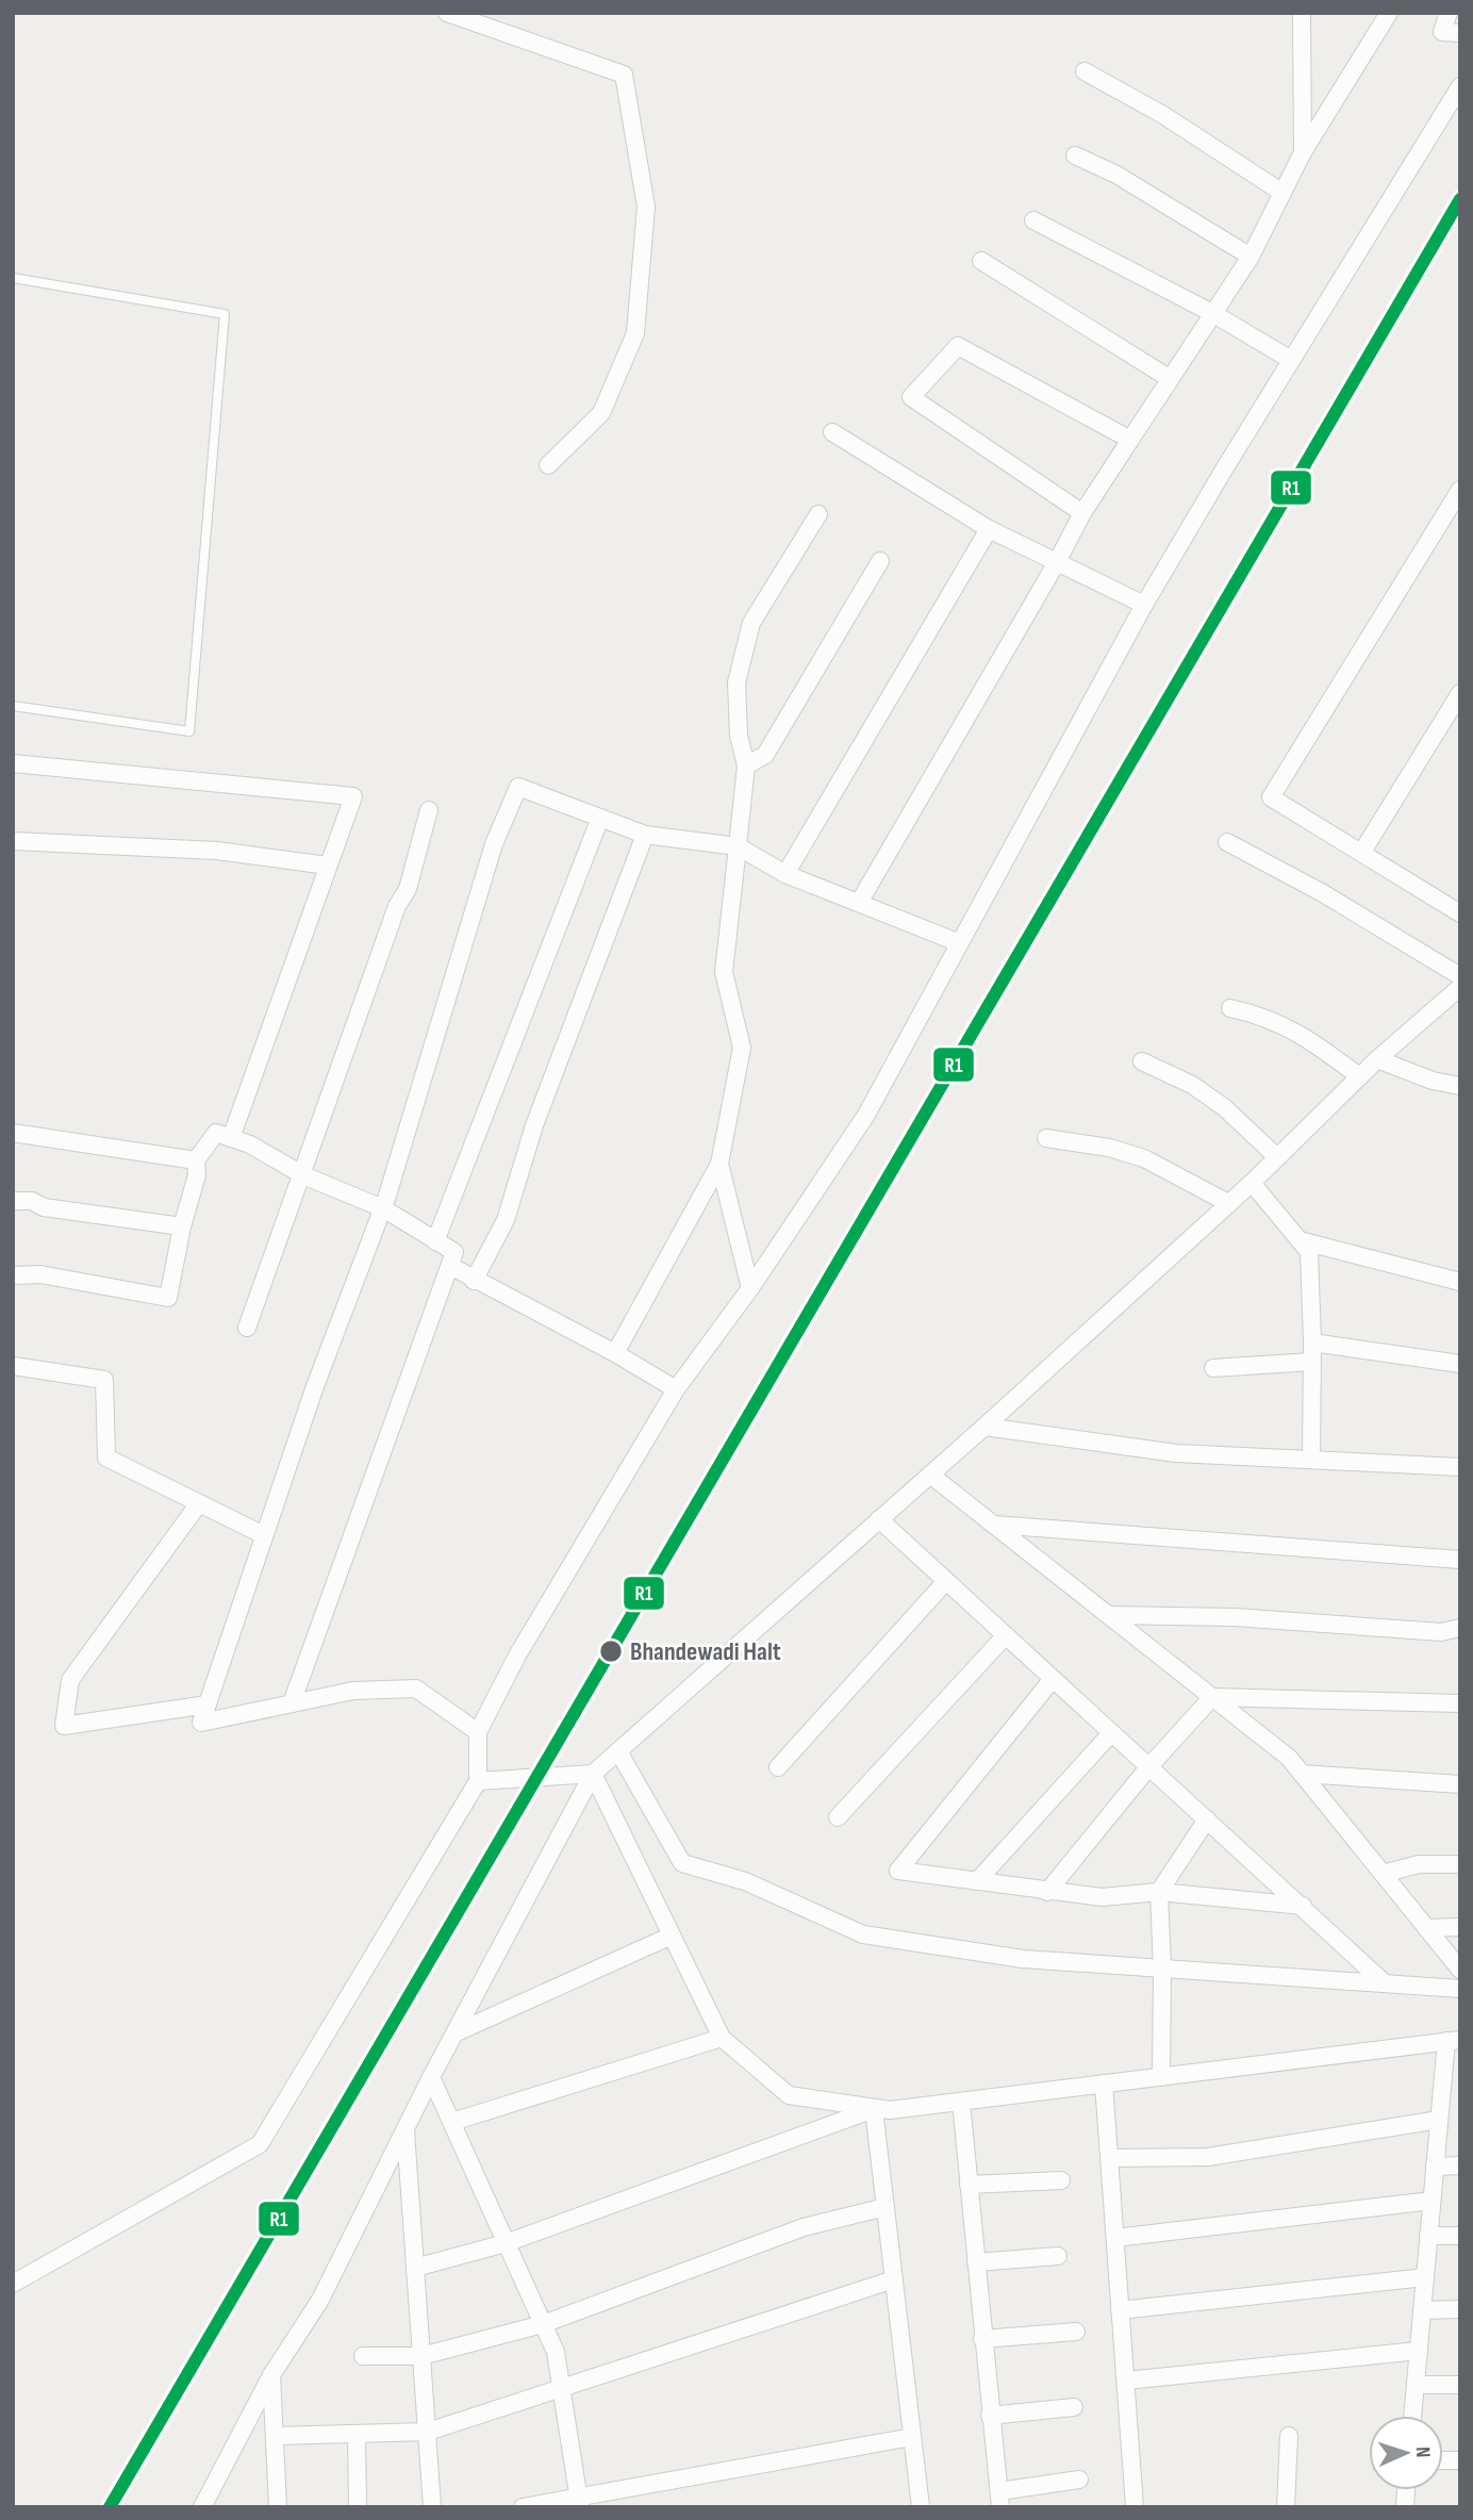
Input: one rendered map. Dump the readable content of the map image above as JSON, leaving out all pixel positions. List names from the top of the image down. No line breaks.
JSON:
{"places":["Bhandewadi Halt"],"lines":["transit line R1"],"north":"right"}
